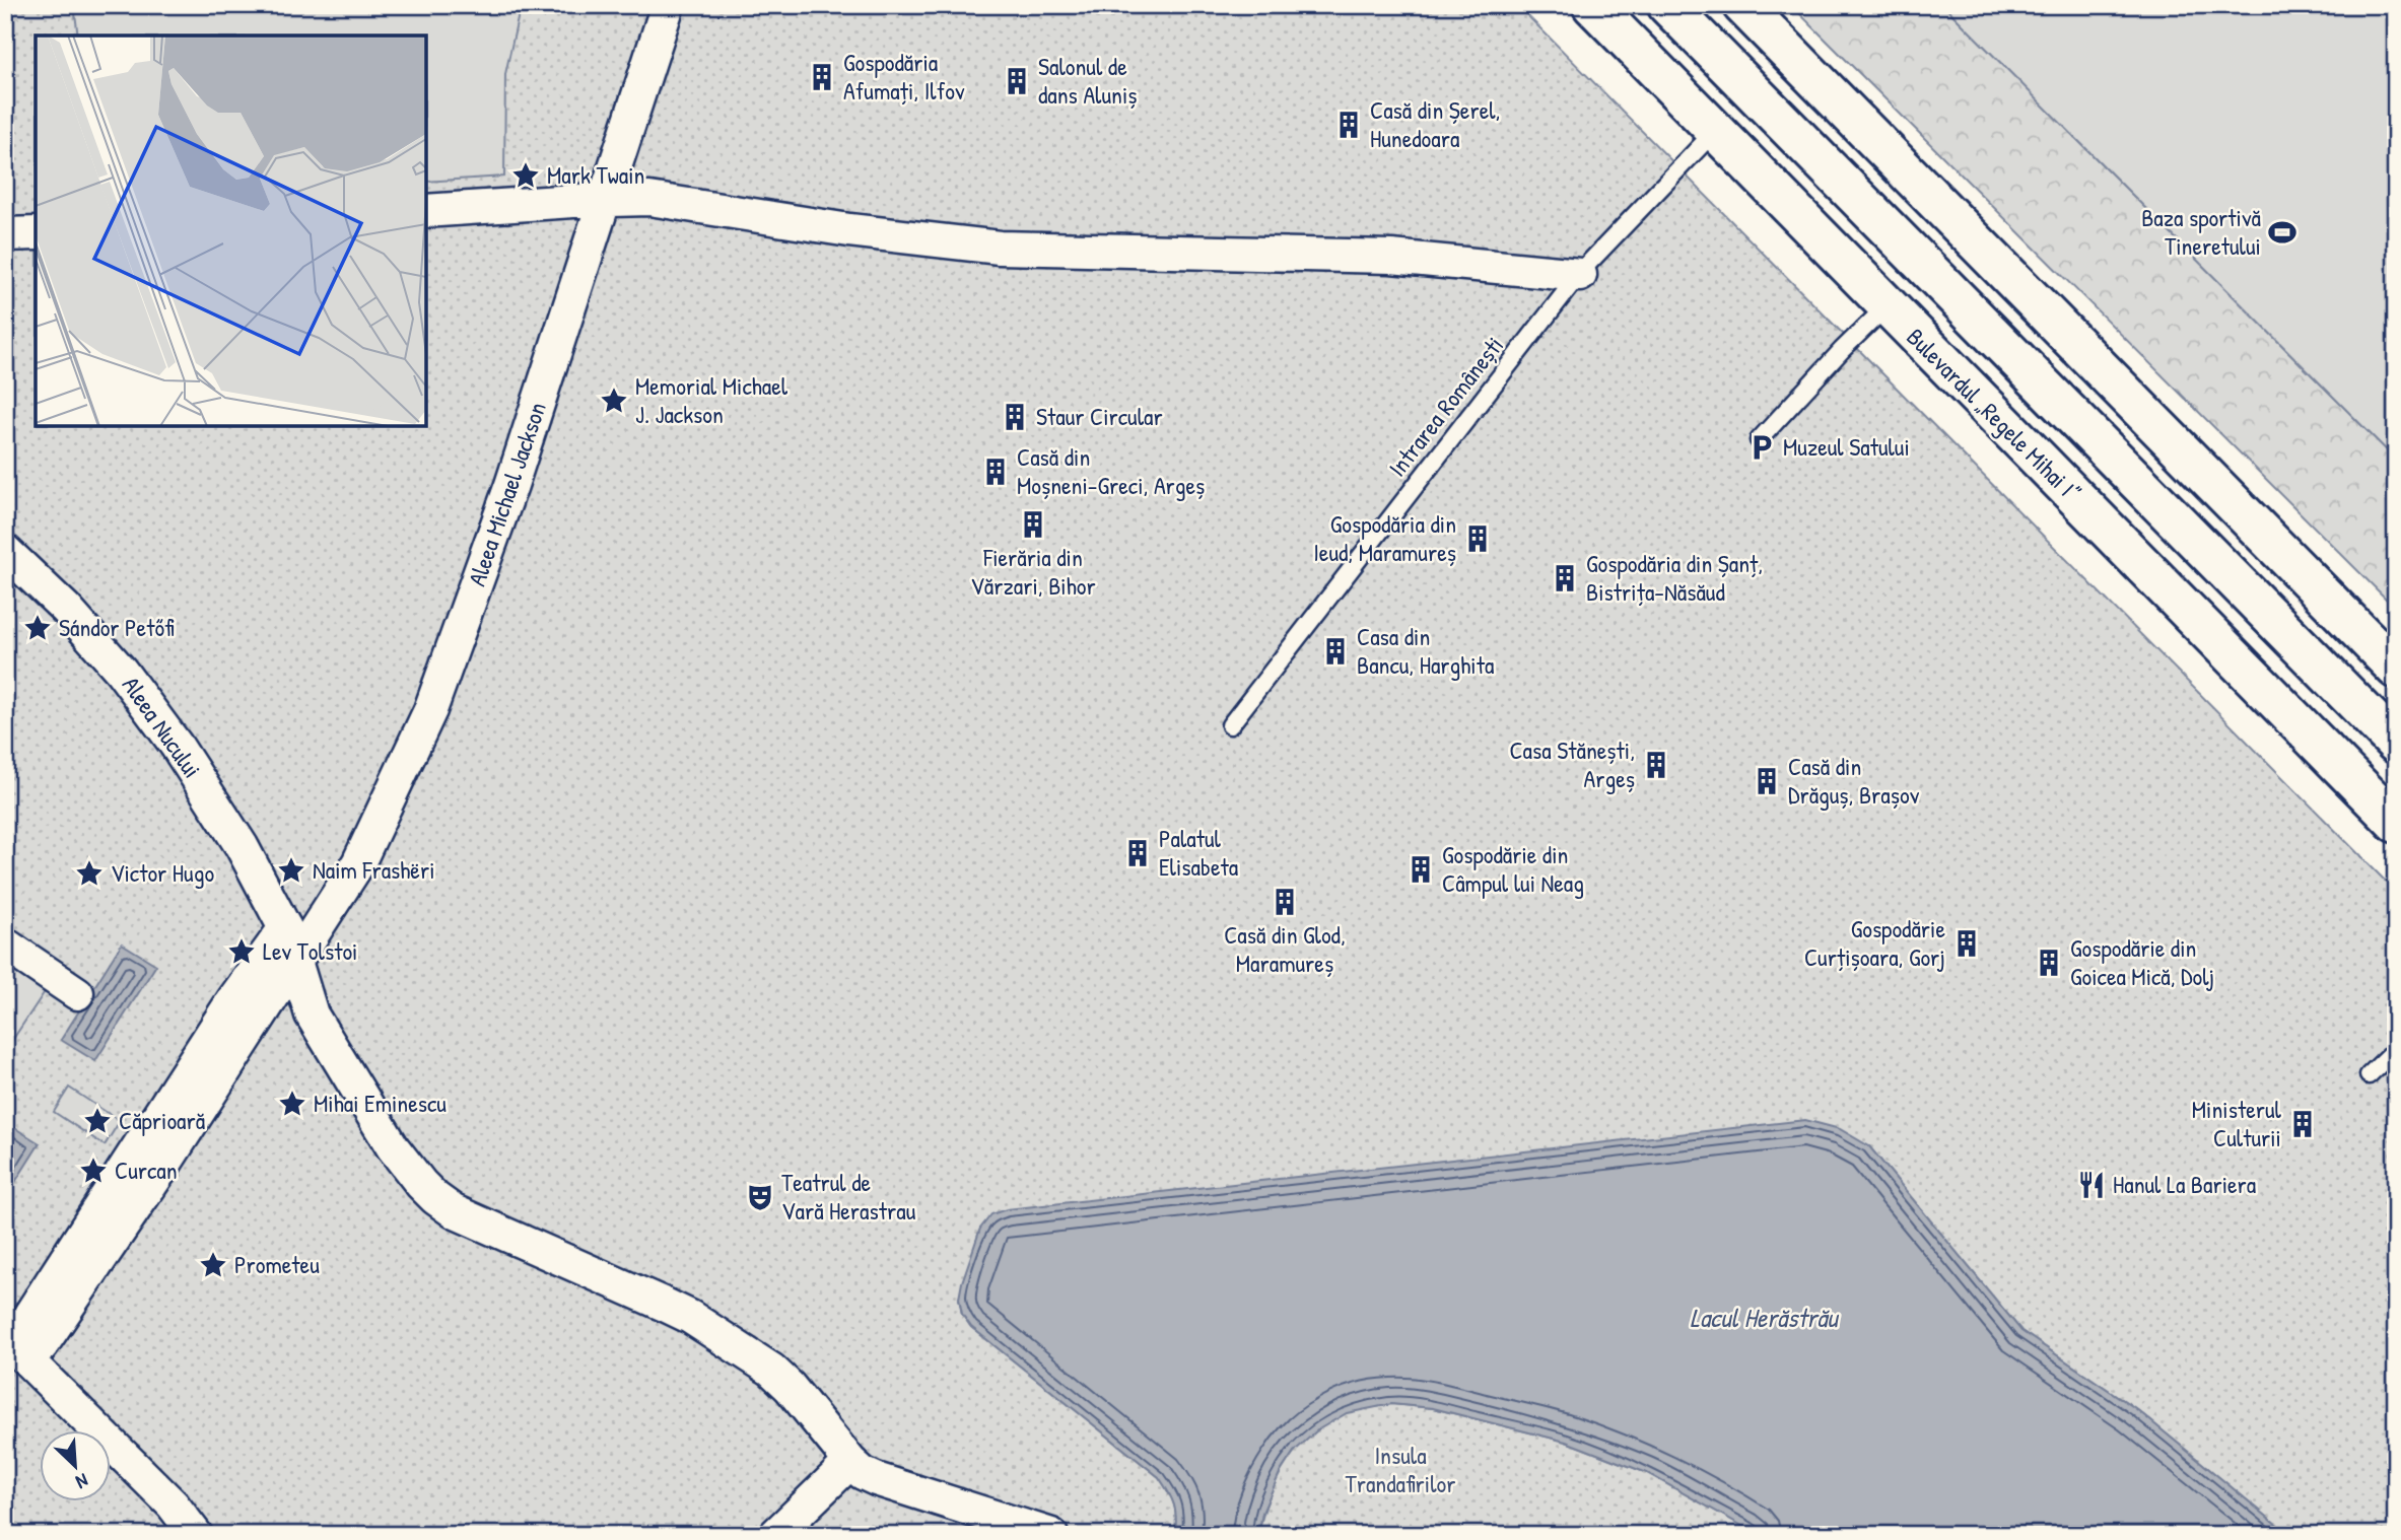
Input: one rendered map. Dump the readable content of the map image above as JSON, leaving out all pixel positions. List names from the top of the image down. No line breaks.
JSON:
{"streets":{"main road":["Bulevardul „Regele Mihai I”"],"street":["Aleea Michael Jackson","Aleea Nucului"],"lane":["Intrarea Românești"]},"crossings":[["Intrarea Românești","Bulevardul „Regele Mihai I”"],["Aleea Michael Jackson","Aleea Nucului"]],"water":["Lacul Herăstrău"],"parks":["Insula Trandafirilor"],"places":{"building":["Gospodăria Afumați, Ilfov","Salonul de dans Aluniș","Casă din Șerel, Hunedoara","Staur Circular","Casă din Moșneni-Greci, Argeș","Fierăria din Vărzari, Bihor","Gospodăria din Ieud, Maramureș","Gospodăria din Șanț, Bistrița-Năsăud","Casa din Bancu, Harghita","Casa Stănești, Argeș","Casă din Drăguș, Brașov","Palatul Elisabeta","Gospodărie din Câmpul lui Neag","Casă din Glod, Maramureș","Gospodărie Curțișoara, Gorj","Gospodărie din Goicea Mică, Dolj","Ministerul Culturii"],"place":["Mark Twain","Memorial Michael J. Jackson","Sándor Petőfi","Naim Frashëri","Victor Hugo","Lev Tolstoi","Mihai Eminescu","Căprioară","Curcan","Prometeu"],"sports":["Baza sportivă Tineretului"],"parking":["Muzeul Satului"],"restaurant":["Hanul La Bariera"],"theatre":["Teatrul de Vară Herastrau"]},"north":"bottom right"}
